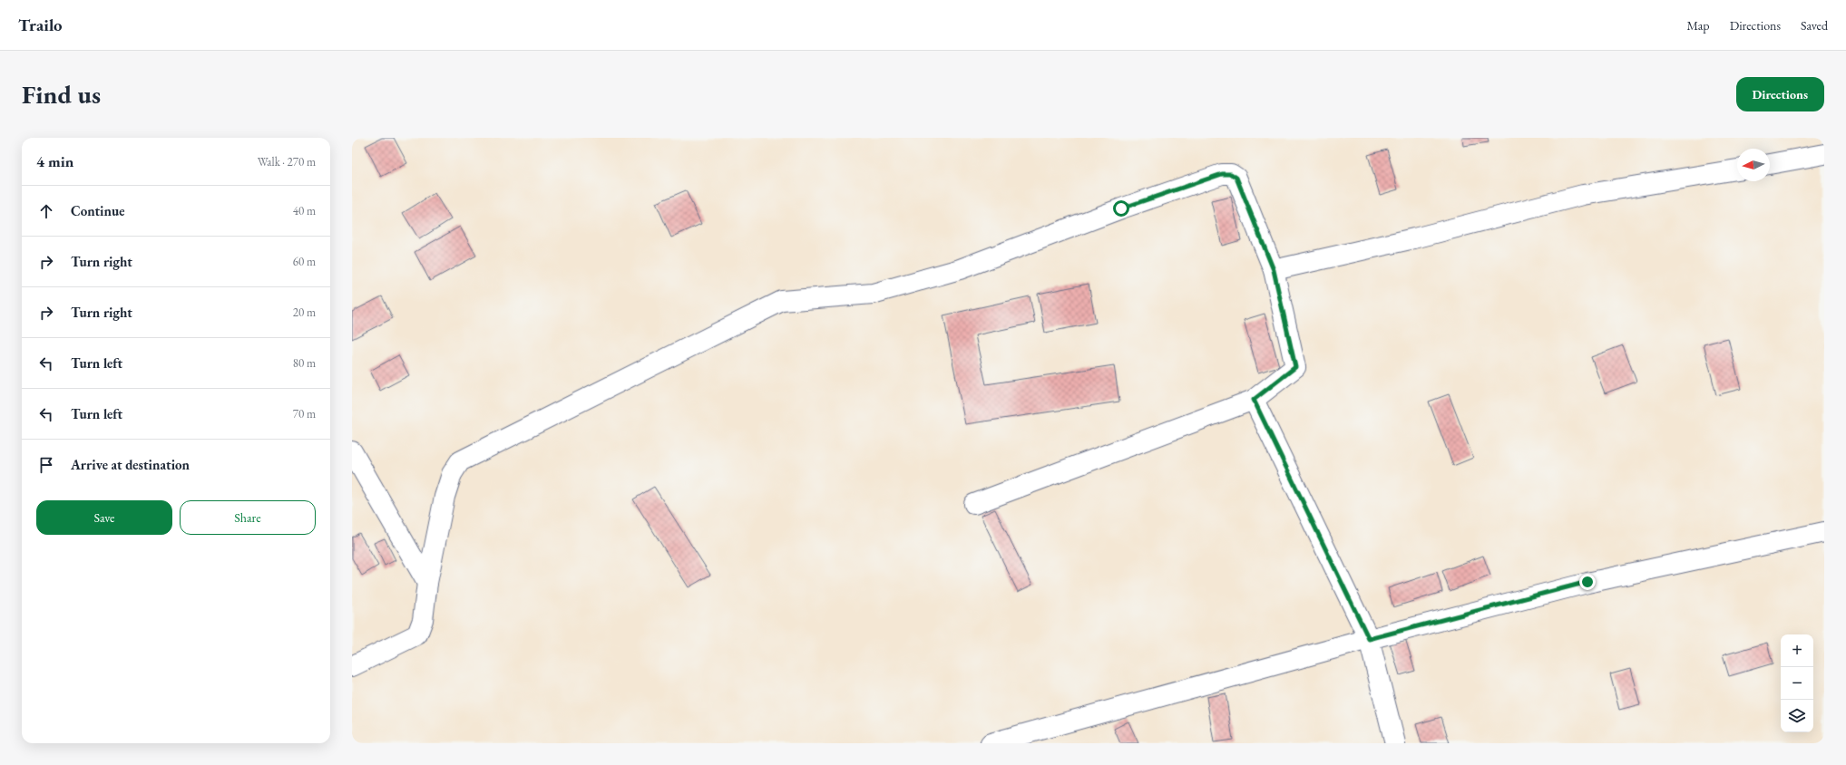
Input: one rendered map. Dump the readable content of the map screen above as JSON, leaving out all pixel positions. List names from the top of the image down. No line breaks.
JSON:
{"north":"left","page":{"header":"Trailo","nav":["Map","Directions","Saved"],"buttons":["Directions",["Save","Share"]],"title":"Find us","heading":["4 min","Walk · 270 m"],"list":[["Continue","40 m"],["Turn right","60 m"],["Turn right","20 m"],["Turn left","80 m"],["Turn left","70 m"],"Arrive at destination"],"map_buttons":["+","−"]}}
